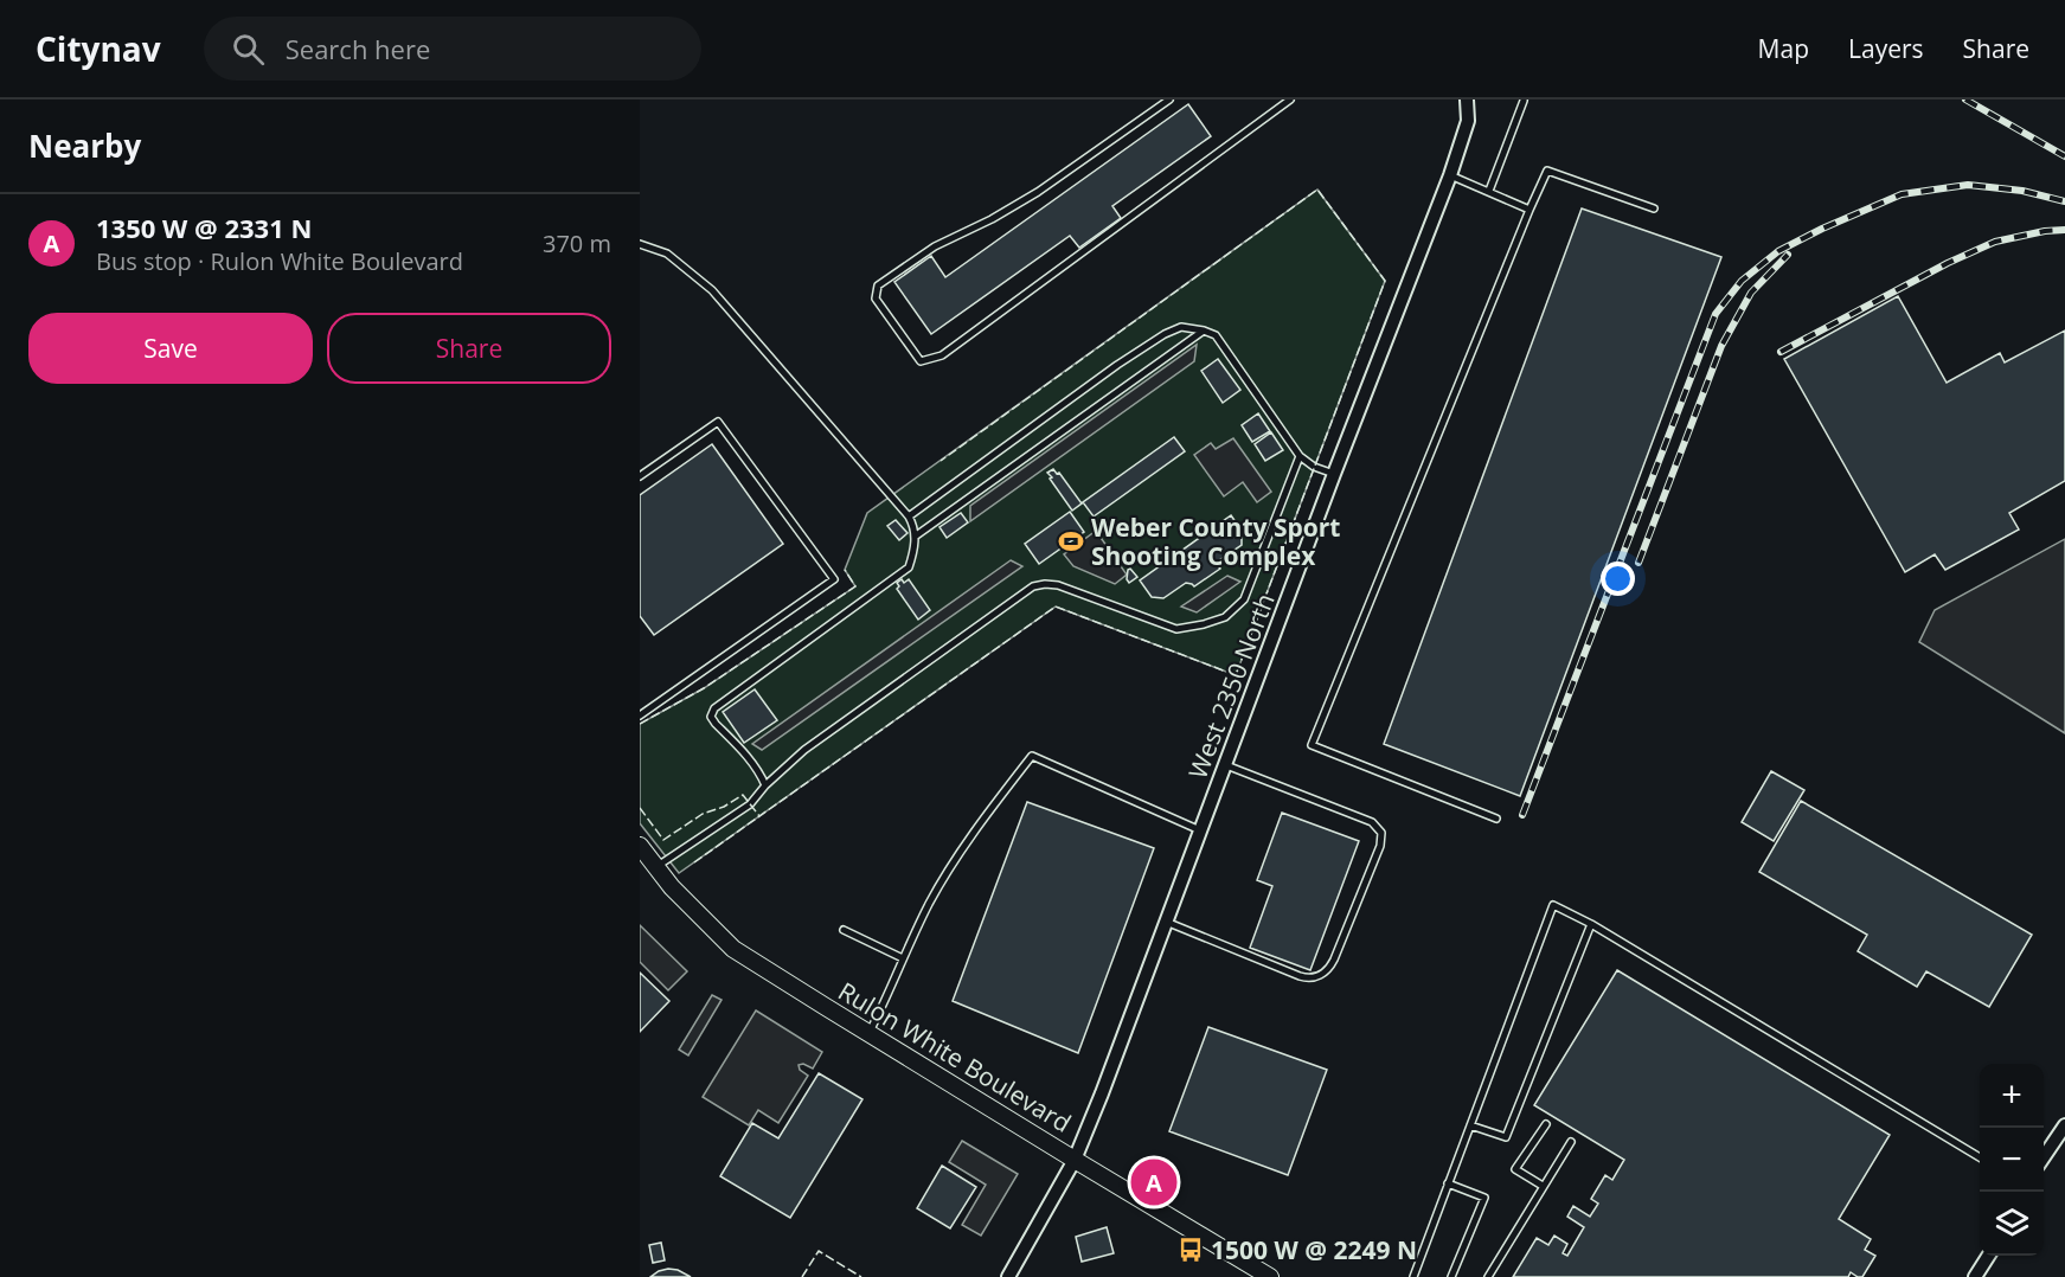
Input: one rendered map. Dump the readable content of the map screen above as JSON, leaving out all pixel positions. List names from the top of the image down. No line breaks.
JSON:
{"streets":{"street":["West 2350 North","Rulon White Boulevard"]},"crossings":[["West 2350 North","Rulon White Boulevard"]],"places":{"sports":["Weber County Sport Shooting Complex"],"bus stop":["1500 W @ 2249 N"]},"page":{"header":"Citynav","search":"Search here","nav":["Map","Layers","Share"],"heading":"Nearby","list":[{"mark":"A","name":"1350 W @ 2331 N","note":"Bus stop · Rulon White Boulevard","value":"370 m"}],"buttons":["Save","Share"],"map_buttons":["+","−"],"pins":"A"}}
